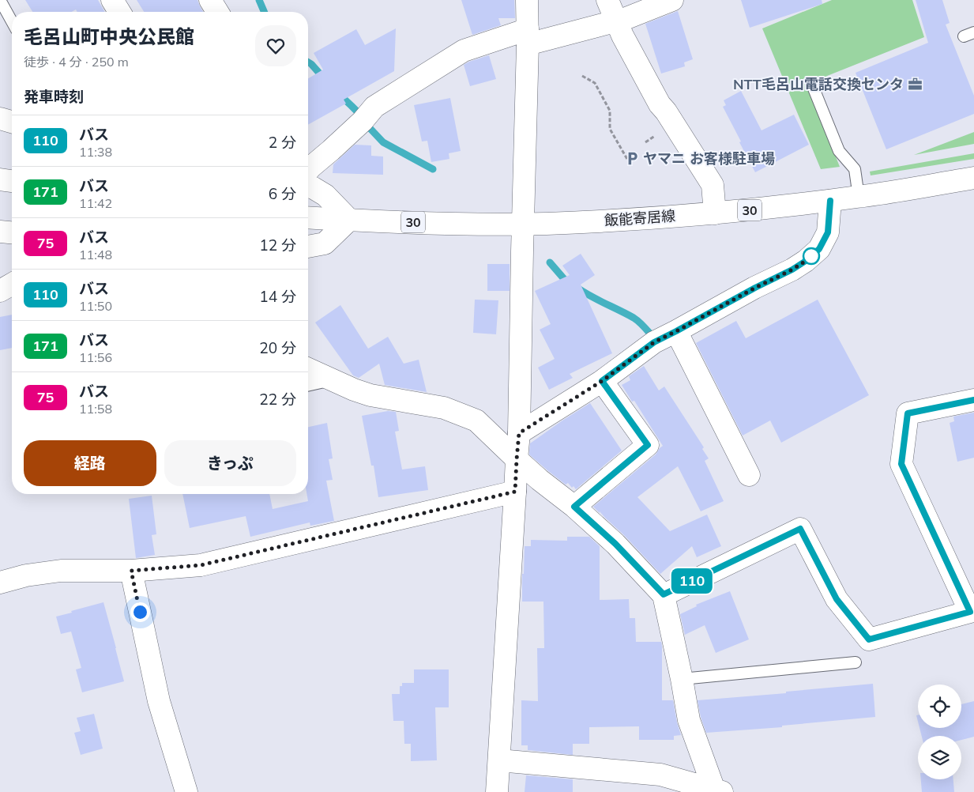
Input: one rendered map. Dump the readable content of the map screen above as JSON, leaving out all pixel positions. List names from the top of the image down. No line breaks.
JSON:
{"streets":{"street":["30","飯能寄居線"]},"places":{"office":["NTT毛呂山電話交換センタ"],"parking":["ヤマニ お客様駐車場"]},"lines":["bus line 110"],"page":{"on_map":"110","heading":[["毛呂山町中央公民館","徒歩 · 4 分 · 250 m"],"発車時刻"],"list":[{"mark":"110","name":"バス","note":"11:38","value":"2 分"},{"mark":"171","name":"バス","note":"11:42","value":"6 分"},{"mark":"75","name":"バス","note":"11:48","value":"12 分"},{"mark":"110","name":"バス","note":"11:50","value":"14 分"},{"mark":"171","name":"バス","note":"11:56","value":"20 分"},{"mark":"75","name":"バス","note":"11:58","value":"22 分"}],"buttons":["経路","きっぷ"]}}
